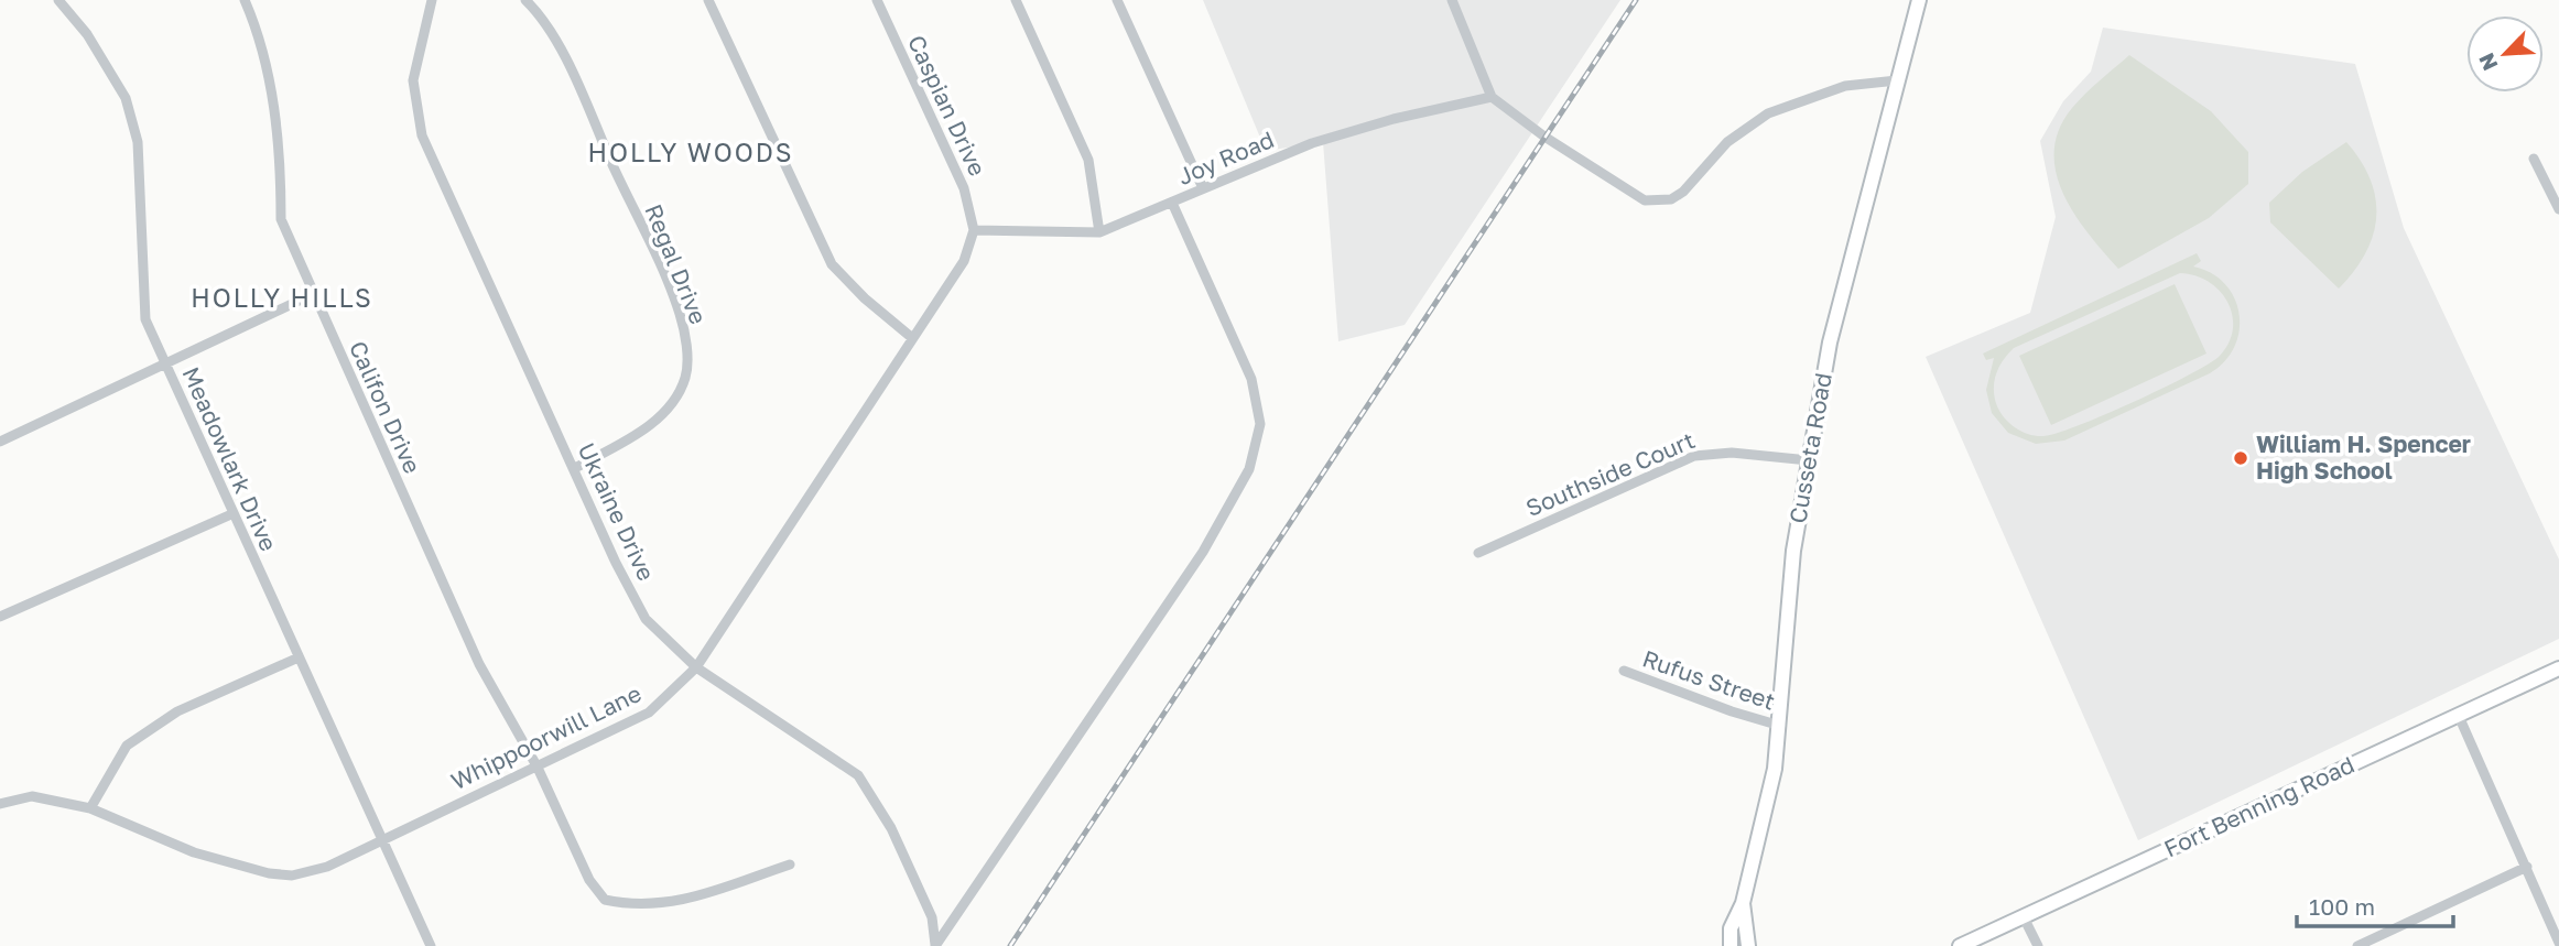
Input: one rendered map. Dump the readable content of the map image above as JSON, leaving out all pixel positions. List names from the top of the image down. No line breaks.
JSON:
{"streets":{"street":["Caspian Drive","Joy Road","Regal Drive","Califon Drive","Cusseta Road","Meadowlark Drive","Southside Court","Ukraine Drive","Rufus Street","Whippoorwill Lane","Fort Benning Road"]},"crossings":[["Caspian Drive","Joy Road"],["Caspian Drive","Whippoorwill Lane"],["Joy Road","Whippoorwill Lane"],["Regal Drive","Ukraine Drive"],["Califon Drive","Whippoorwill Lane"],["Cusseta Road","Southside Court"],["Cusseta Road","Rufus Street"],["Meadowlark Drive","Whippoorwill Lane"],["Ukraine Drive","Whippoorwill Lane"]],"districts":["HOLLY WOODS","HOLLY HILLS"],"places":["William H. Spencer High School"],"scale_bar":"100 m","north":"bottom left"}
